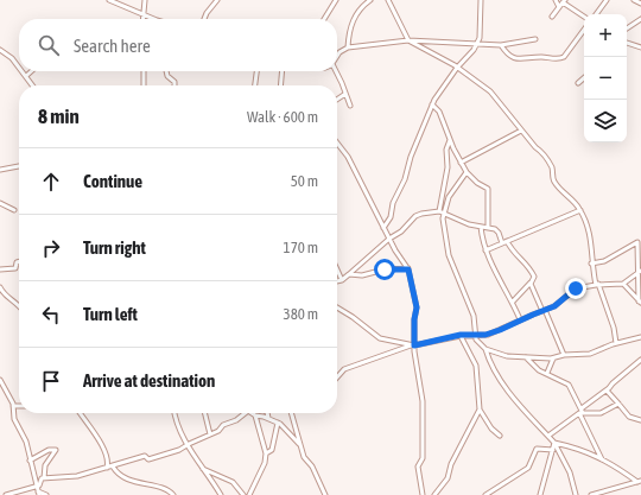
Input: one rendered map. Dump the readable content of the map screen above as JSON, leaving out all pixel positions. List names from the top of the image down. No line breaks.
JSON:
{"page":{"map_buttons":["+","−"],"search":"Search here","heading":["8 min","Walk · 600 m"],"list":[["Continue","50 m"],["Turn right","170 m"],["Turn left","380 m"],"Arrive at destination"]}}
